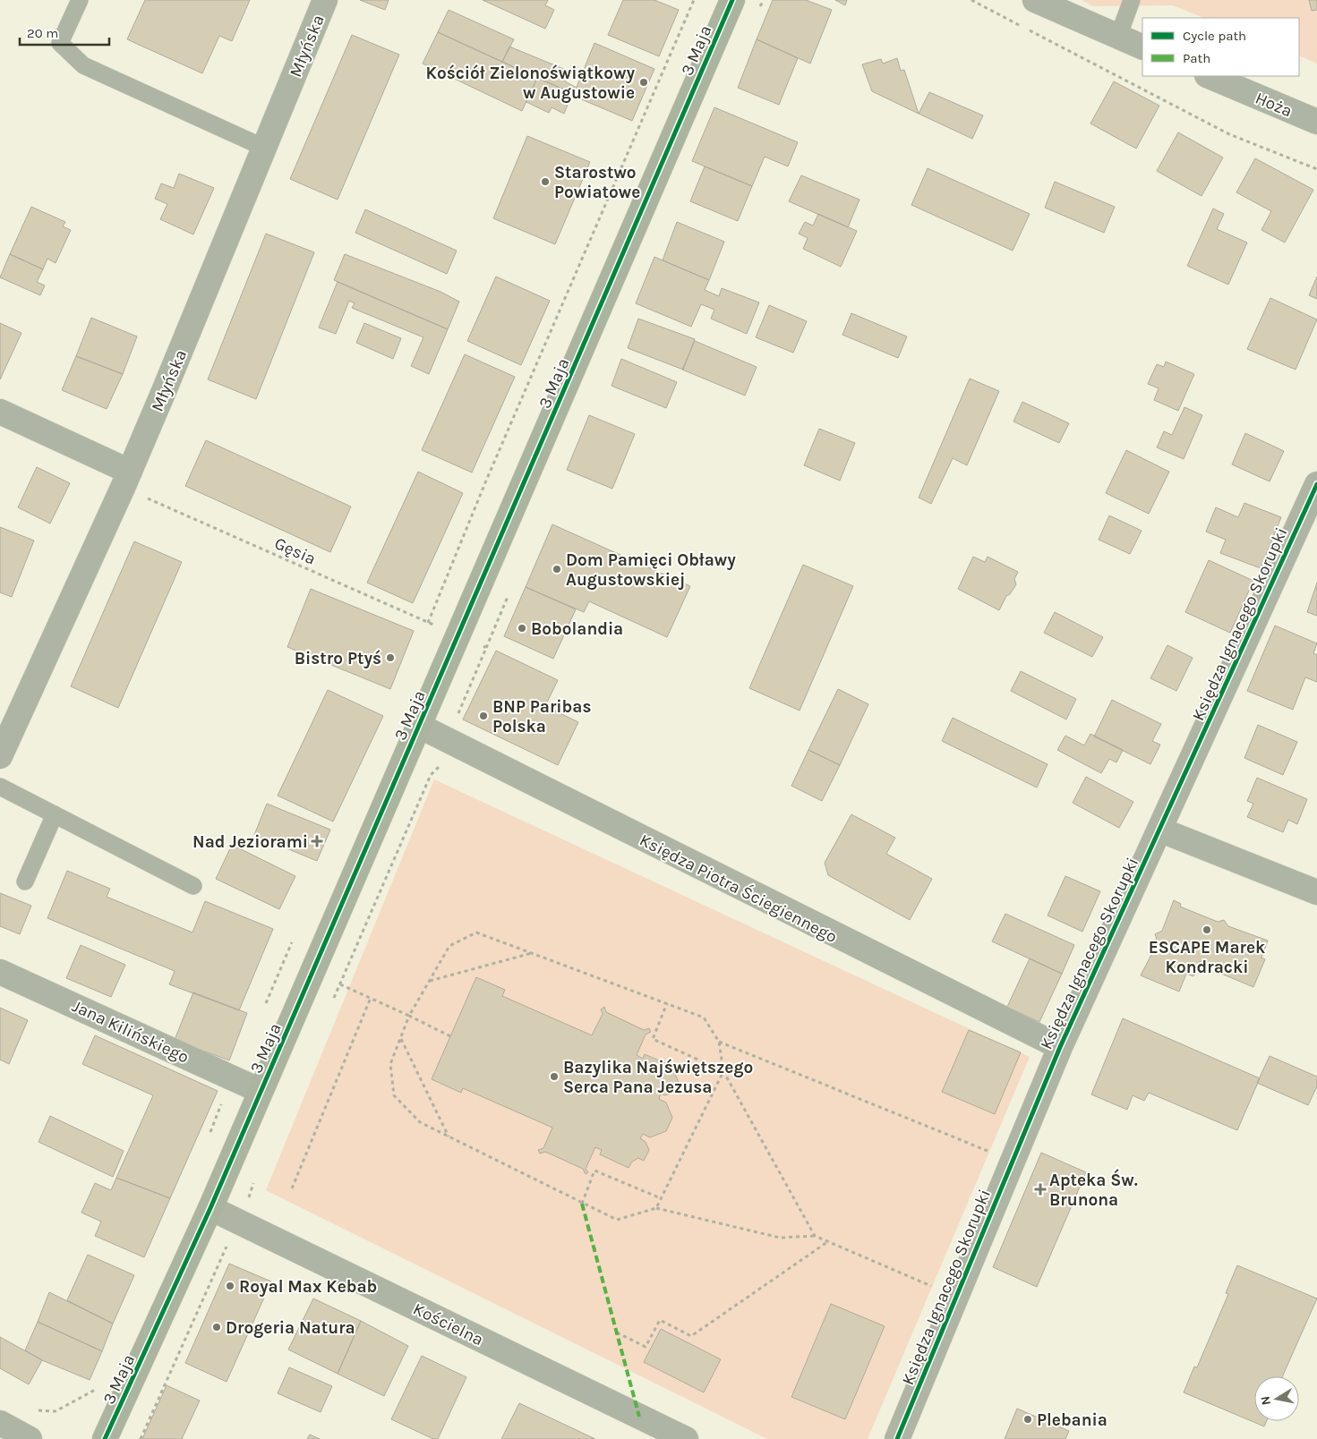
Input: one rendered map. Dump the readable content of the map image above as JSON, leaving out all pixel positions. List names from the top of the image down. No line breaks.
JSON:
{"streets":{"street":["Młyńska","3 Maja","Hoża","Księdza Ignacego Skorupki","Księdza Piotra Ściegiennego","Jana Kilińskiego","Kościelna"],"path":["Gęsia"]},"crossings":[["Młyńska","Gęsia"],["3 Maja","Gęsia"],["3 Maja","Księdza Piotra Ściegiennego"],["3 Maja","Jana Kilińskiego"],["3 Maja","Kościelna"],["Księdza Ignacego Skorupki","Księdza Piotra Ściegiennego"]],"places":{"other":["Kościół Zielonoświątkowy w Augustowie","Starostwo Powiatowe","Dom Pamięci Obławy Augustowskiej","Bobolandia","Bistro Ptyś","BNP Paribas Polska","ESCAPE Marek Kondracki","Bazylika Najświętszego Serca Pana Jezusa","Royal Max Kebab","Drogeria Natura","Plebania"],"health":["Nad Jeziorami","Apteka Św. Brunona"]},"legend":["Cycle path","Path"],"scale_bar":"20 m","north":"left"}
